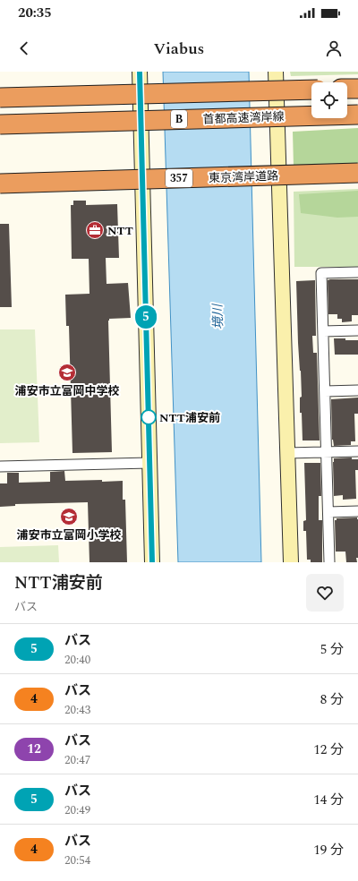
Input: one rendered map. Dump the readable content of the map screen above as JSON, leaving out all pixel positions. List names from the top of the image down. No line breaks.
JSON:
{"streets":{"highway":["首都高速湾岸線","B","東京湾岸道路","357"]},"water":["境川"],"places":{"office":["NTT"],"school or university":["浦安市立富岡中学校","浦安市立富岡小学校"],"other":["NTT浦安前"]},"lines":["bus line 5"],"page":{"status":"20:35","header":"Viabus","on_map":"5","heading":["NTT浦安前","バス"],"list":[{"mark":"5","name":"バス","note":"20:40","value":"5 分"},{"mark":"4","name":"バス","note":"20:43","value":"8 分"},{"mark":"12","name":"バス","note":"20:47","value":"12 分"},{"mark":"5","name":"バス","note":"20:49","value":"14 分"},{"mark":"4","name":"バス","note":"20:54","value":"19 分"}]}}
